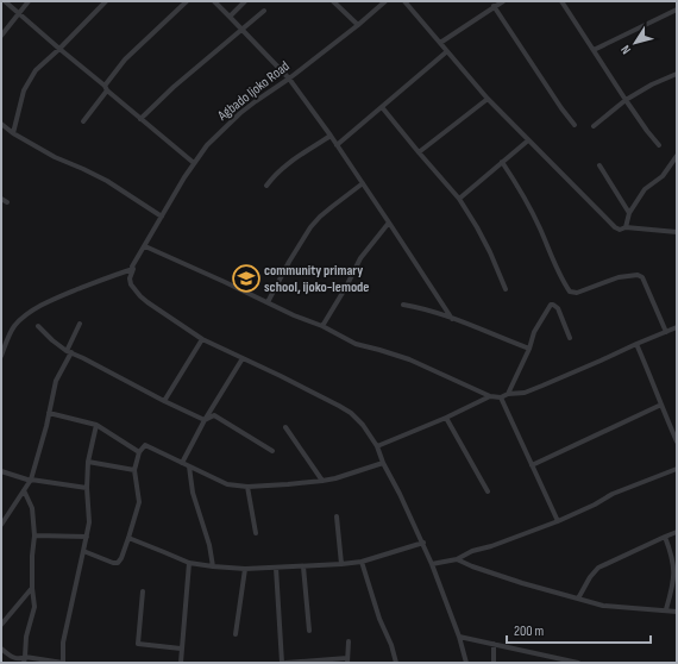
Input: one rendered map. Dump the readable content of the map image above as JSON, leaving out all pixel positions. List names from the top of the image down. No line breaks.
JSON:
{"streets":{"street":["Agbado Ijoko Road"]},"places":{"school or university":["community primary school, ijoko-lemode"]},"scale_bar":"200 m","north":"bottom left"}
